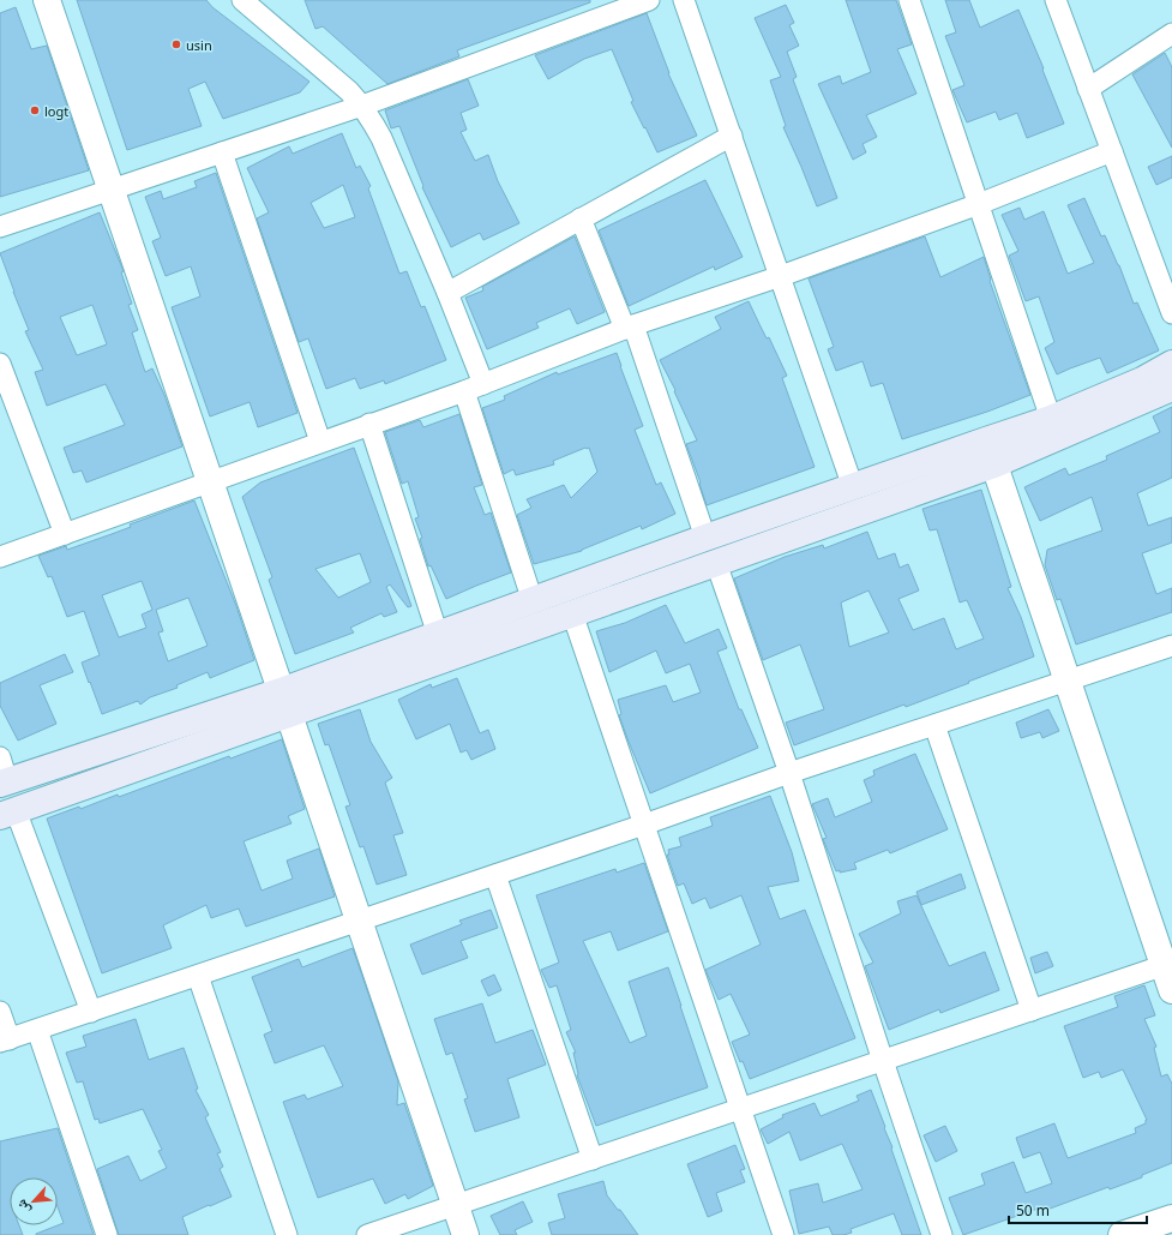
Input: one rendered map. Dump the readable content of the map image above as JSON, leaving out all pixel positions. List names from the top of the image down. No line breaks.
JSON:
{"places":["usin","logt"],"scale_bar":"50 m","north":"bottom left"}
